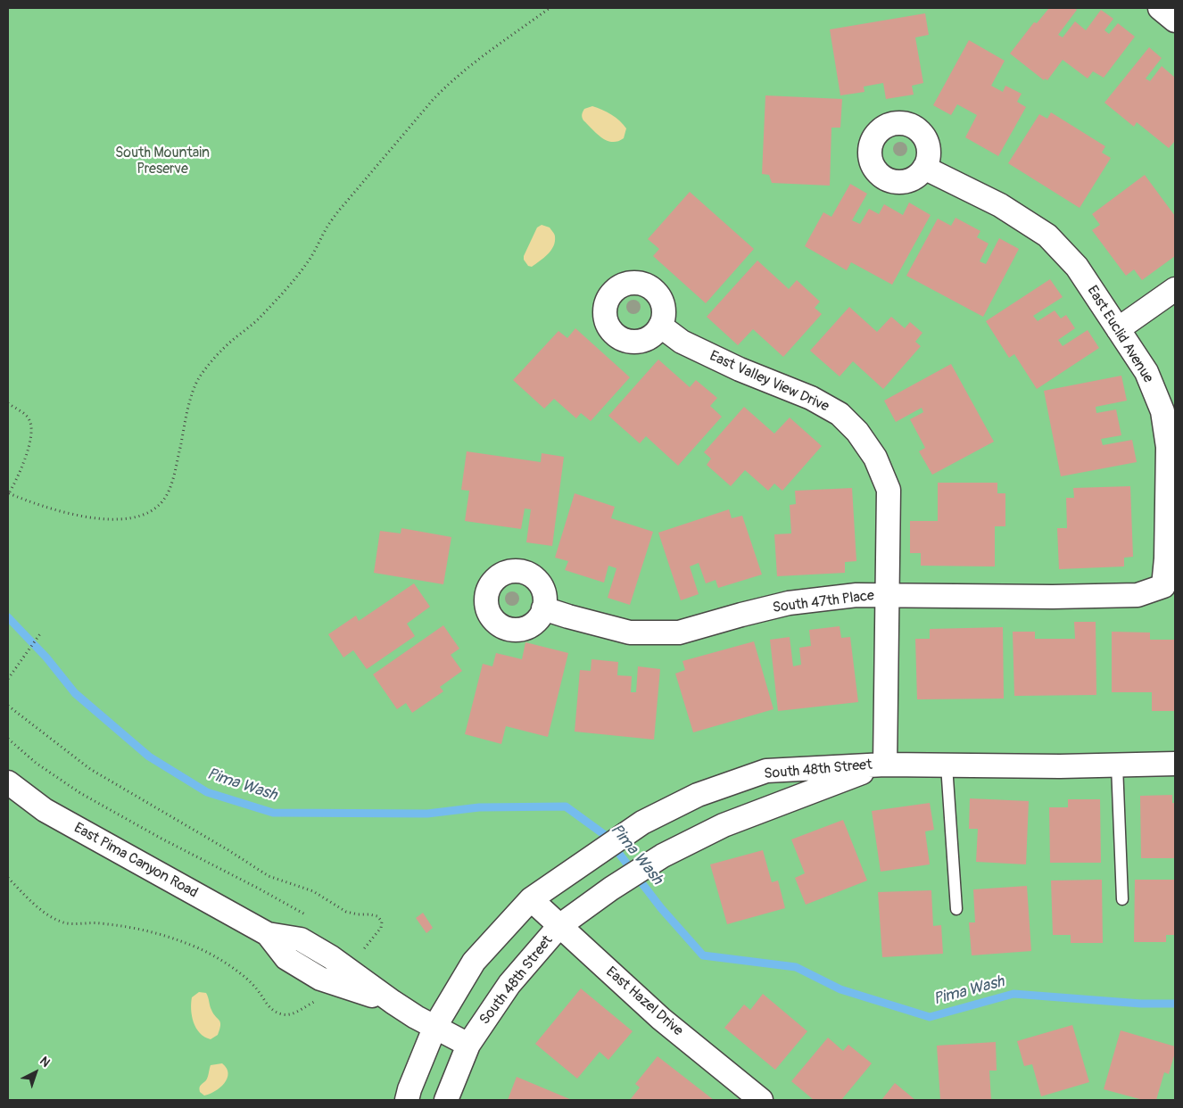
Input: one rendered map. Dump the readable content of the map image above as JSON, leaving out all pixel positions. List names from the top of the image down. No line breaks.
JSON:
{"streets":{"street":["East Euclid Avenue","East Valley View Drive","South 47th Place","South 48th Street","East Pima Canyon Road","East Hazel Drive"]},"crossings":[["East Euclid Avenue","South 47th Place"],["East Valley View Drive","South 47th Place"],["East Valley View Drive","South 48th Street"],["South 48th Street","East Pima Canyon Road"],["South 48th Street","East Hazel Drive"]],"water":["Pima Wash"],"parks":["South Mountain Preserve"],"north":"top right"}
